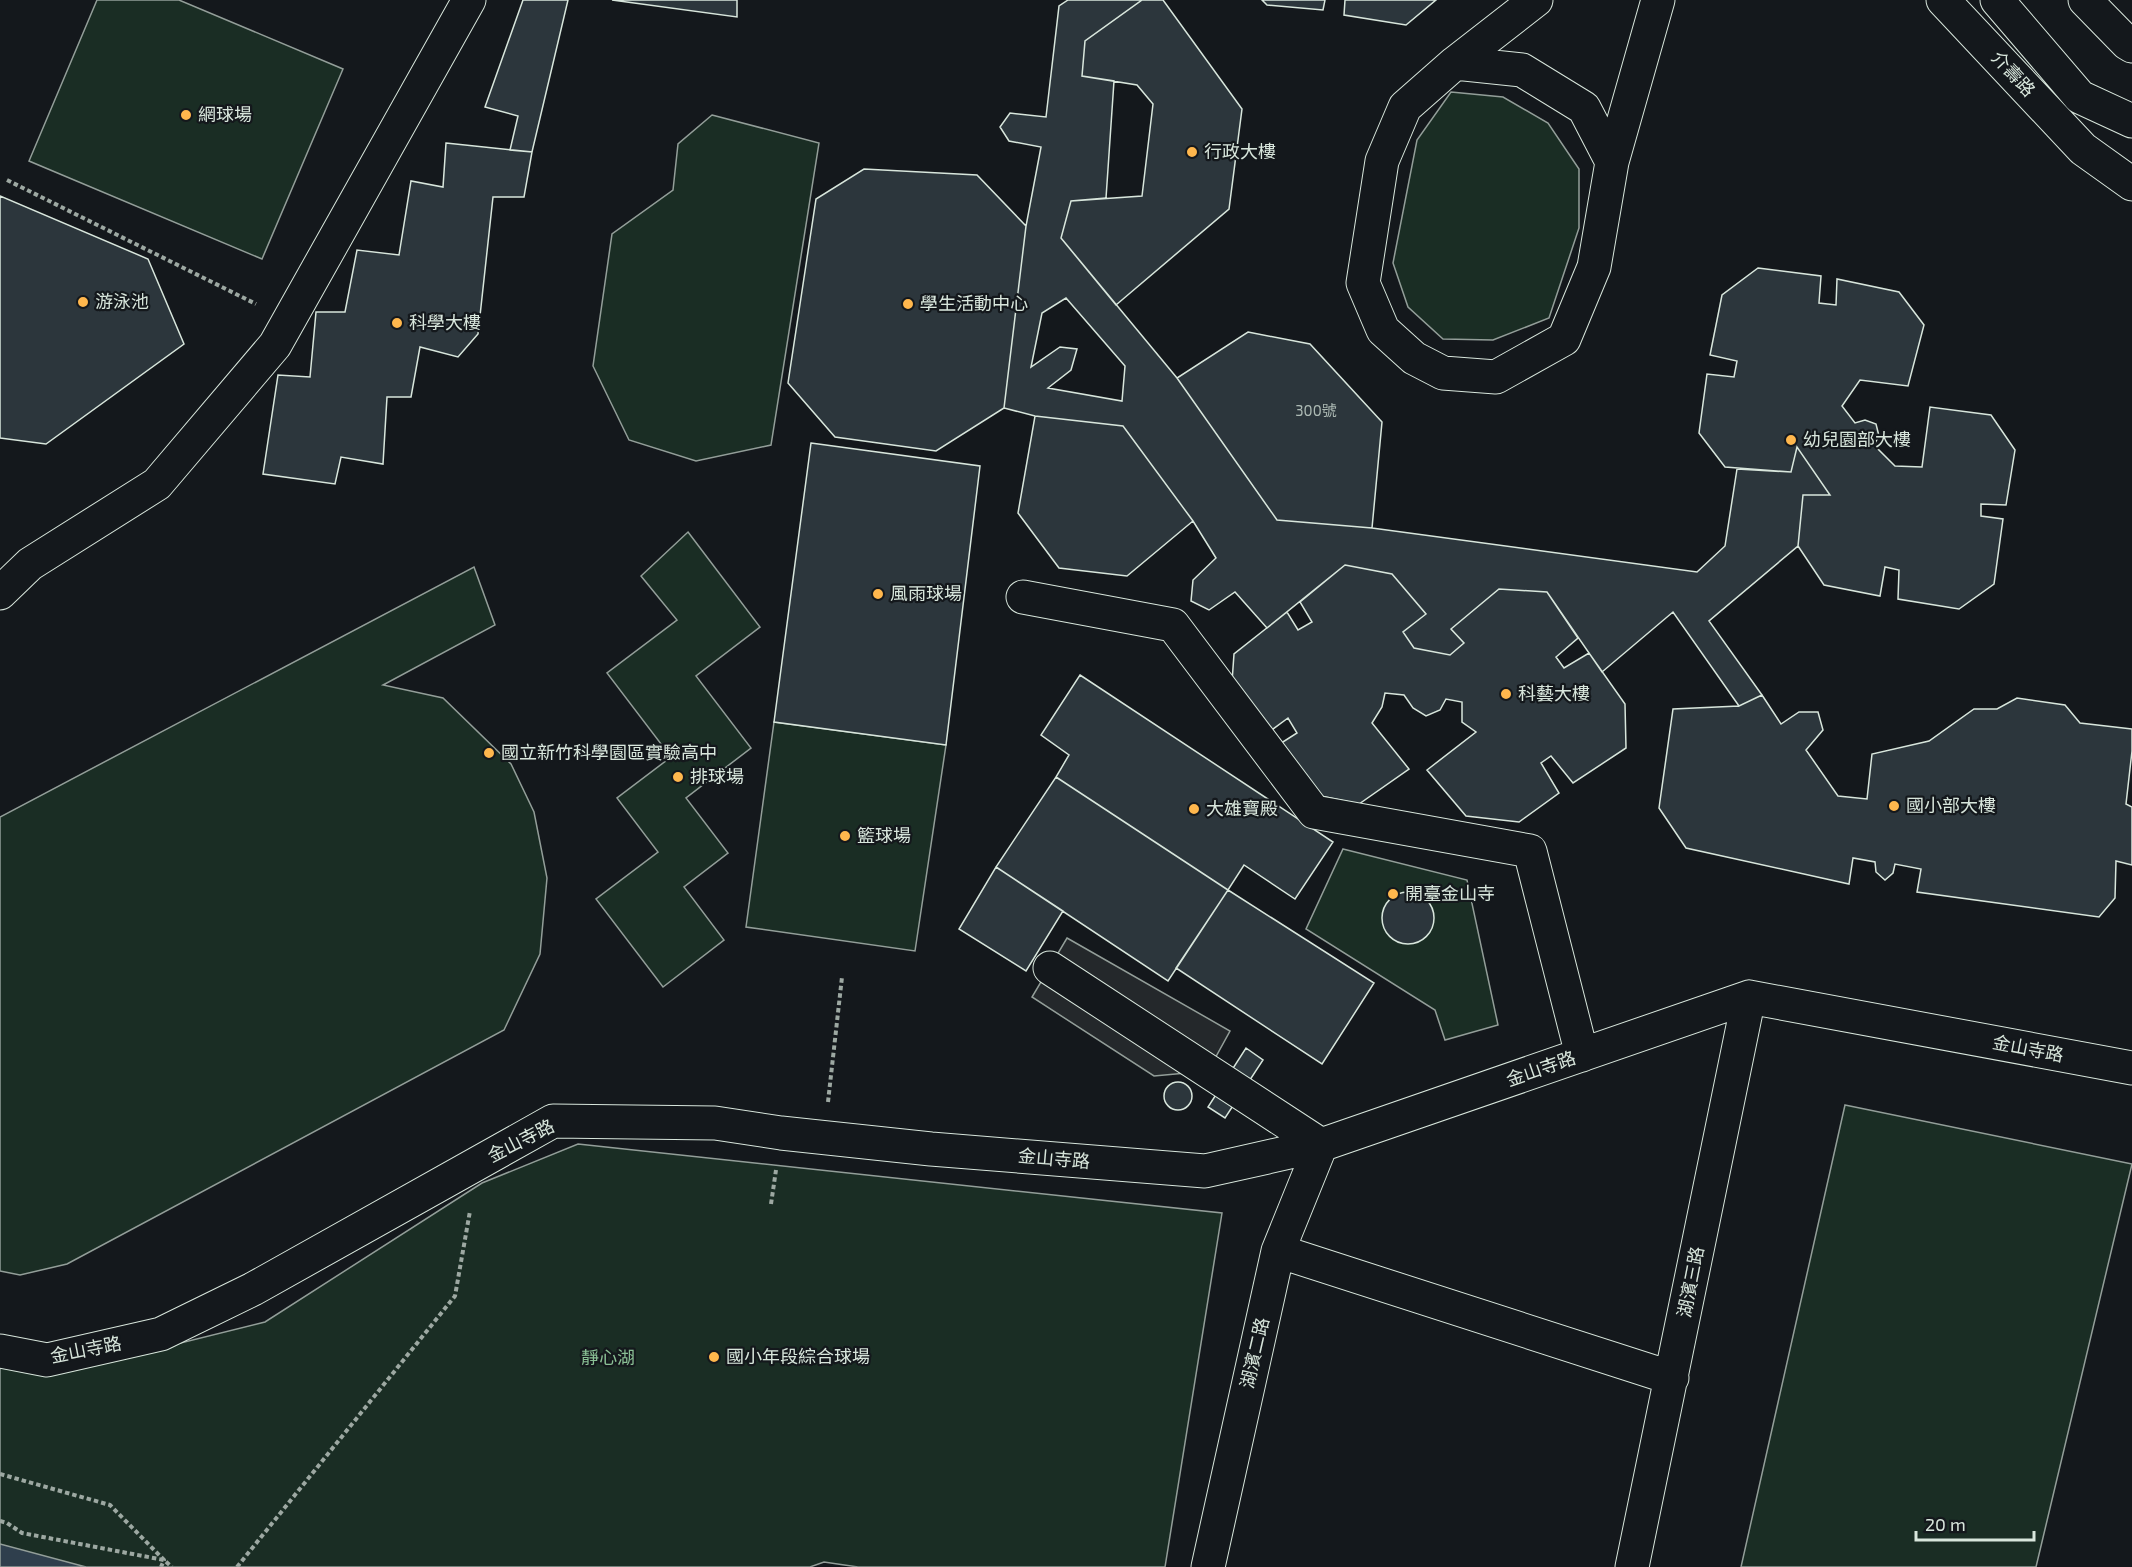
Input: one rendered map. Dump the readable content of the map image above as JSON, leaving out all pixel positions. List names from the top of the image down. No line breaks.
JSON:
{"streets":{"street":["介壽路","金山寺路","湖濱三路","湖濱二路"]},"crossings":[["金山寺路","湖濱三路"],["金山寺路","湖濱二路"]],"parks":["靜心湖"],"places":["網球場","行政大樓","游泳池","學生活動中心","科學大樓","幼兒園部大樓","風雨球場","科藝大樓","國立新竹科學園區實驗高中","排球場","國小部大樓","大雄寶殿","籃球場","開臺金山寺","國小年段綜合球場"],"house_numbers":["300號"],"scale_bar":"20 m"}
